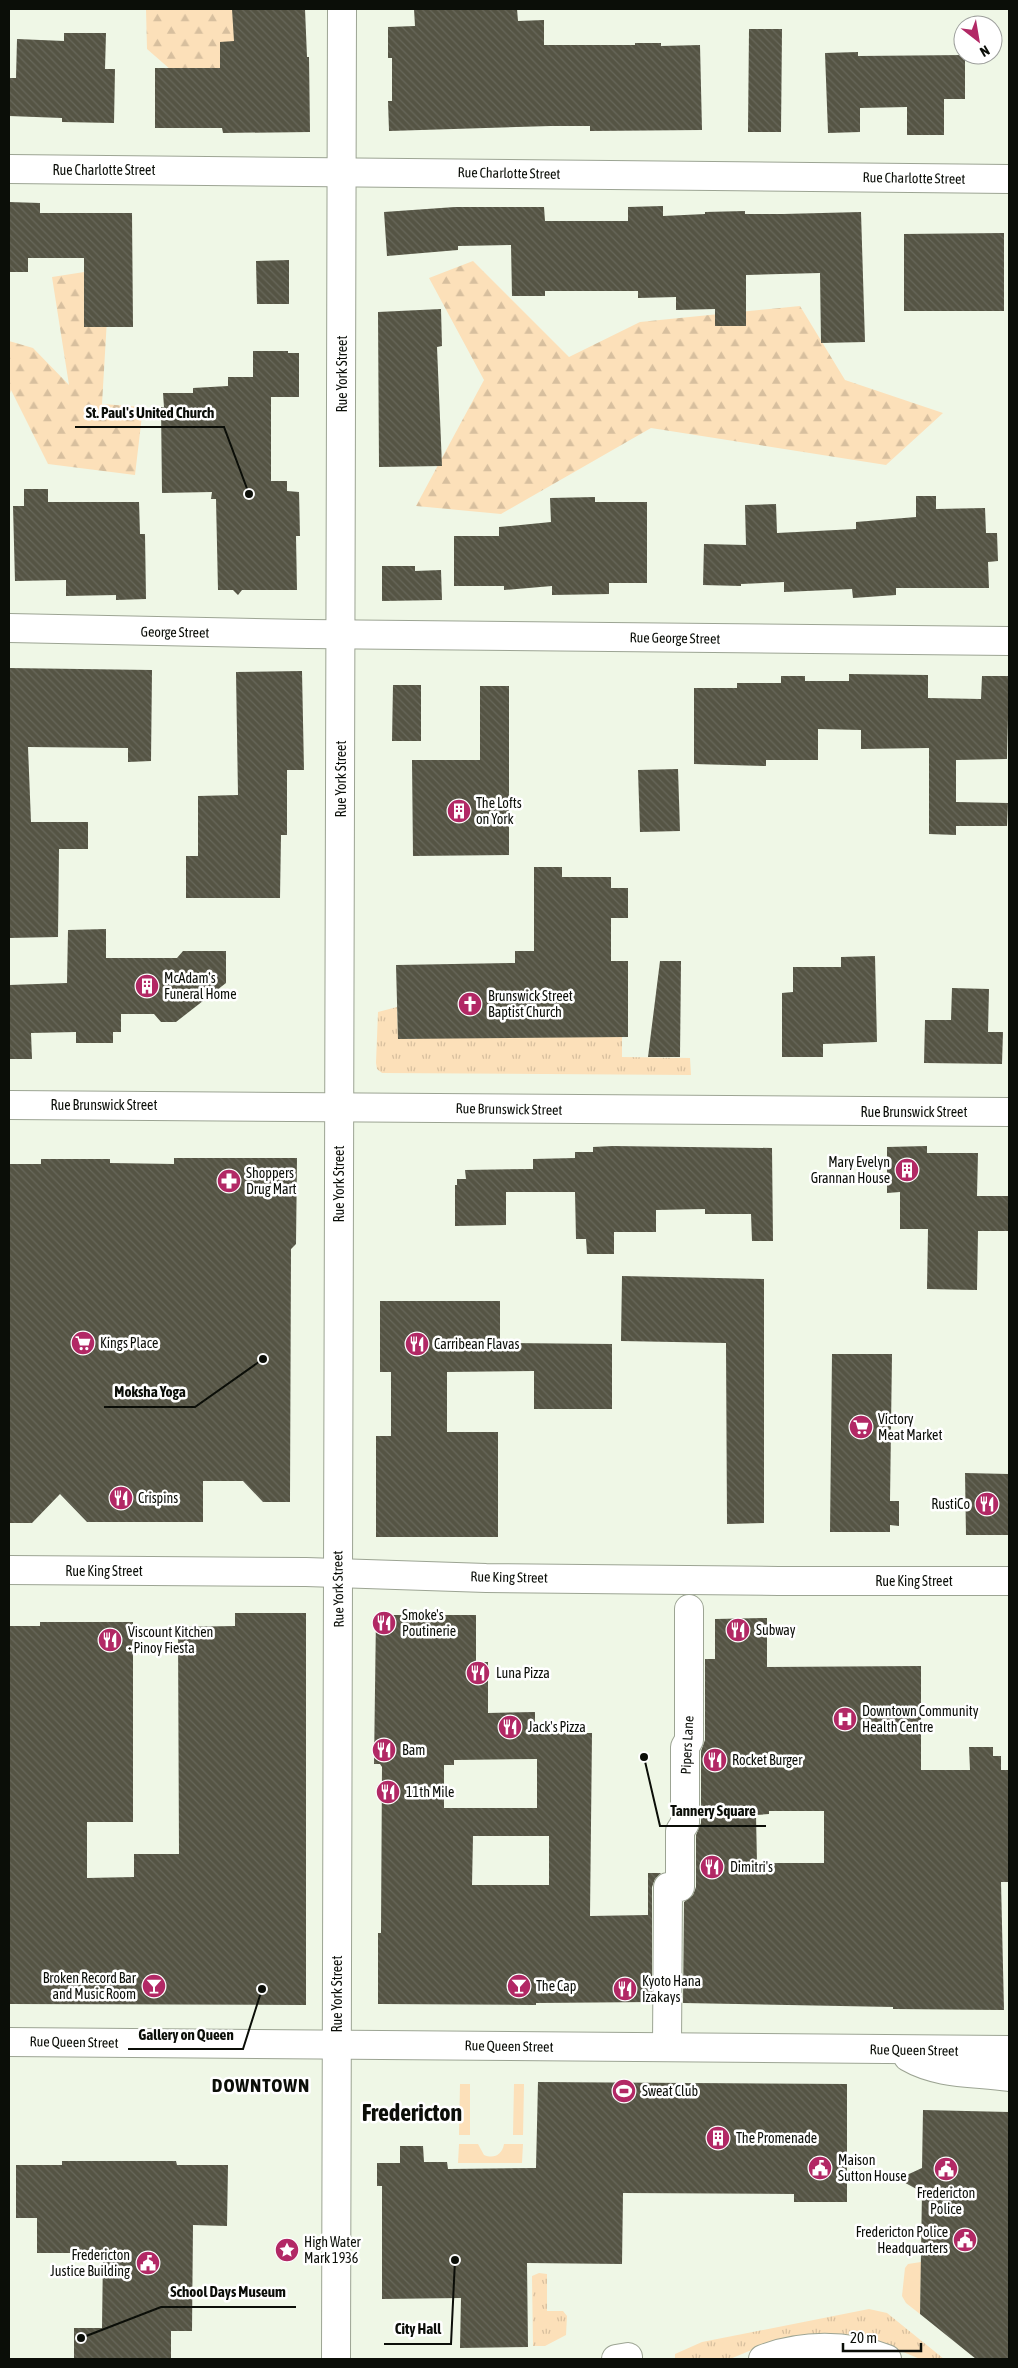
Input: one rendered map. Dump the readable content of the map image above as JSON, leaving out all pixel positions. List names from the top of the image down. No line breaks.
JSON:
{"streets":{"main road":["Rue Charlotte Street","Rue York Street","George Street","Rue George Street","Rue Brunswick Street","Rue King Street","Pipers Lane","Rue Queen Street"]},"crossings":[["Rue Charlotte Street","Rue York Street"],["Rue York Street","George Street"],["Rue York Street","Rue George Street"],["Rue York Street","Rue Brunswick Street"],["Rue York Street","Rue King Street"],["Rue York Street","Rue Queen Street"],["George Street","Rue George Street"],["Pipers Lane","Rue Queen Street"]],"districts":["DOWNTOWN","Fredericton"],"places":{"other":["St. Paul's United Church","Moksha Yoga","Tannery Square","Gallery on Queen","City Hall","School Days Museum"],"building":["The Lofts on York","McAdam's Funeral Home","Mary Evelyn Grannan House","The Promenade"],"church":["Brunswick Street Baptist Church"],"pharmacy":["Shoppers Drug Mart"],"supermarket":["Kings Place","Victory Meat Market"],"restaurant":["Carribean Flavas","Crispins","RustiCo","Smoke's Poutinerie","Subway","Viscount Kitchen - Pinoy Fiesta","Luna Pizza","Jack's Pizza","Bam","Rocket Burger","11th Mile","Dimitri's","Kyoto Hana Izakays"],"hospital":["Downtown Community Health Centre"],"bar":["Broken Record Bar and Music Room","The Cap"],"sports":["Sweat Club"],"public building":["Maison Sutton House","Fredericton Police","Fredericton Police Headquarters","Fredericton Justice Building"],"place":["High Water Mark 1936"]},"scale_bar":"20 m","north":"bottom right"}
